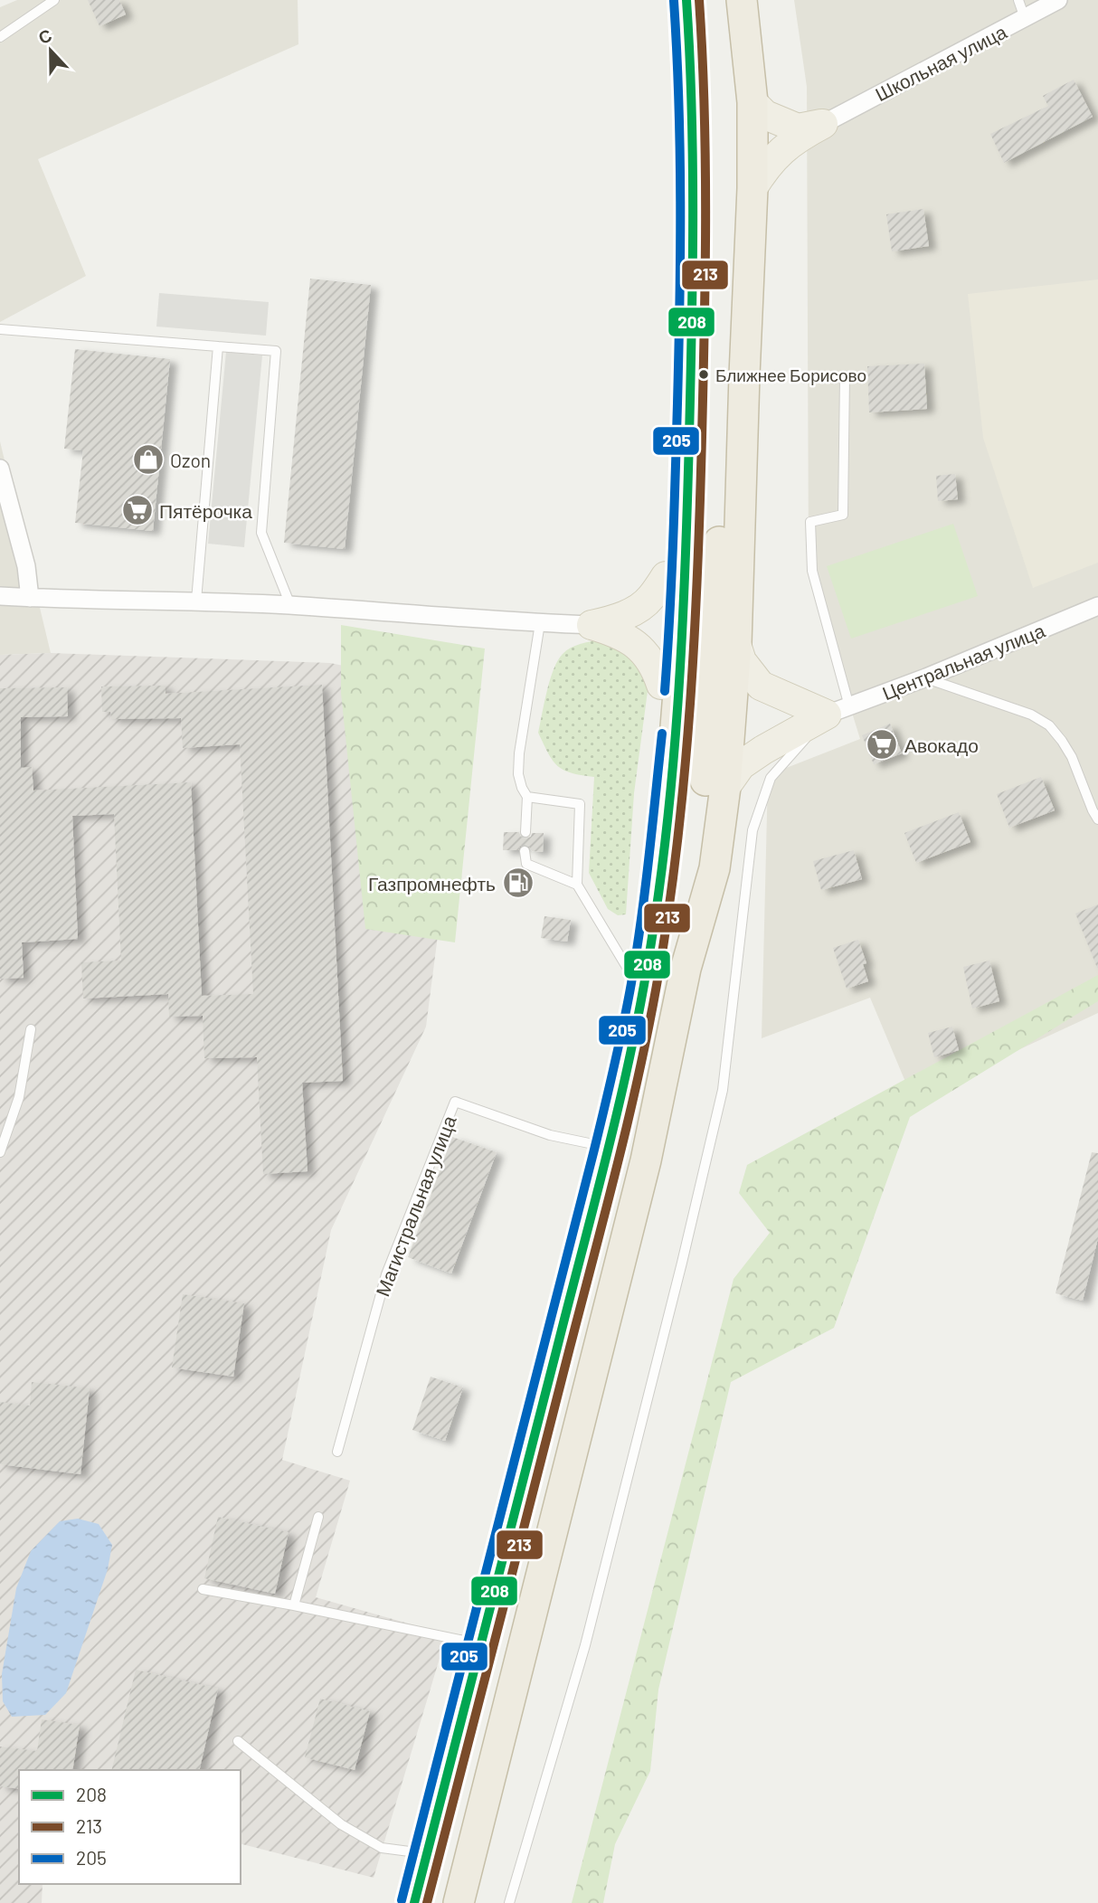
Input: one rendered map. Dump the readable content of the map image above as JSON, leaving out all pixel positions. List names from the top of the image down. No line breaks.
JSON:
{"streets":{"street":["Школьная улица","Центральная улица"],"lane":["Магистральная улица"]},"places":{"other":["Ближнее Борисово"],"shop":["Ozon"],"supermarket":["Пятёрочка","Авокадо"],"fuel station":["Газпромнефть"]},"lines":["transit line 208","transit line 213","transit line 205"],"legend":["208","213","205"],"north":"top"}
